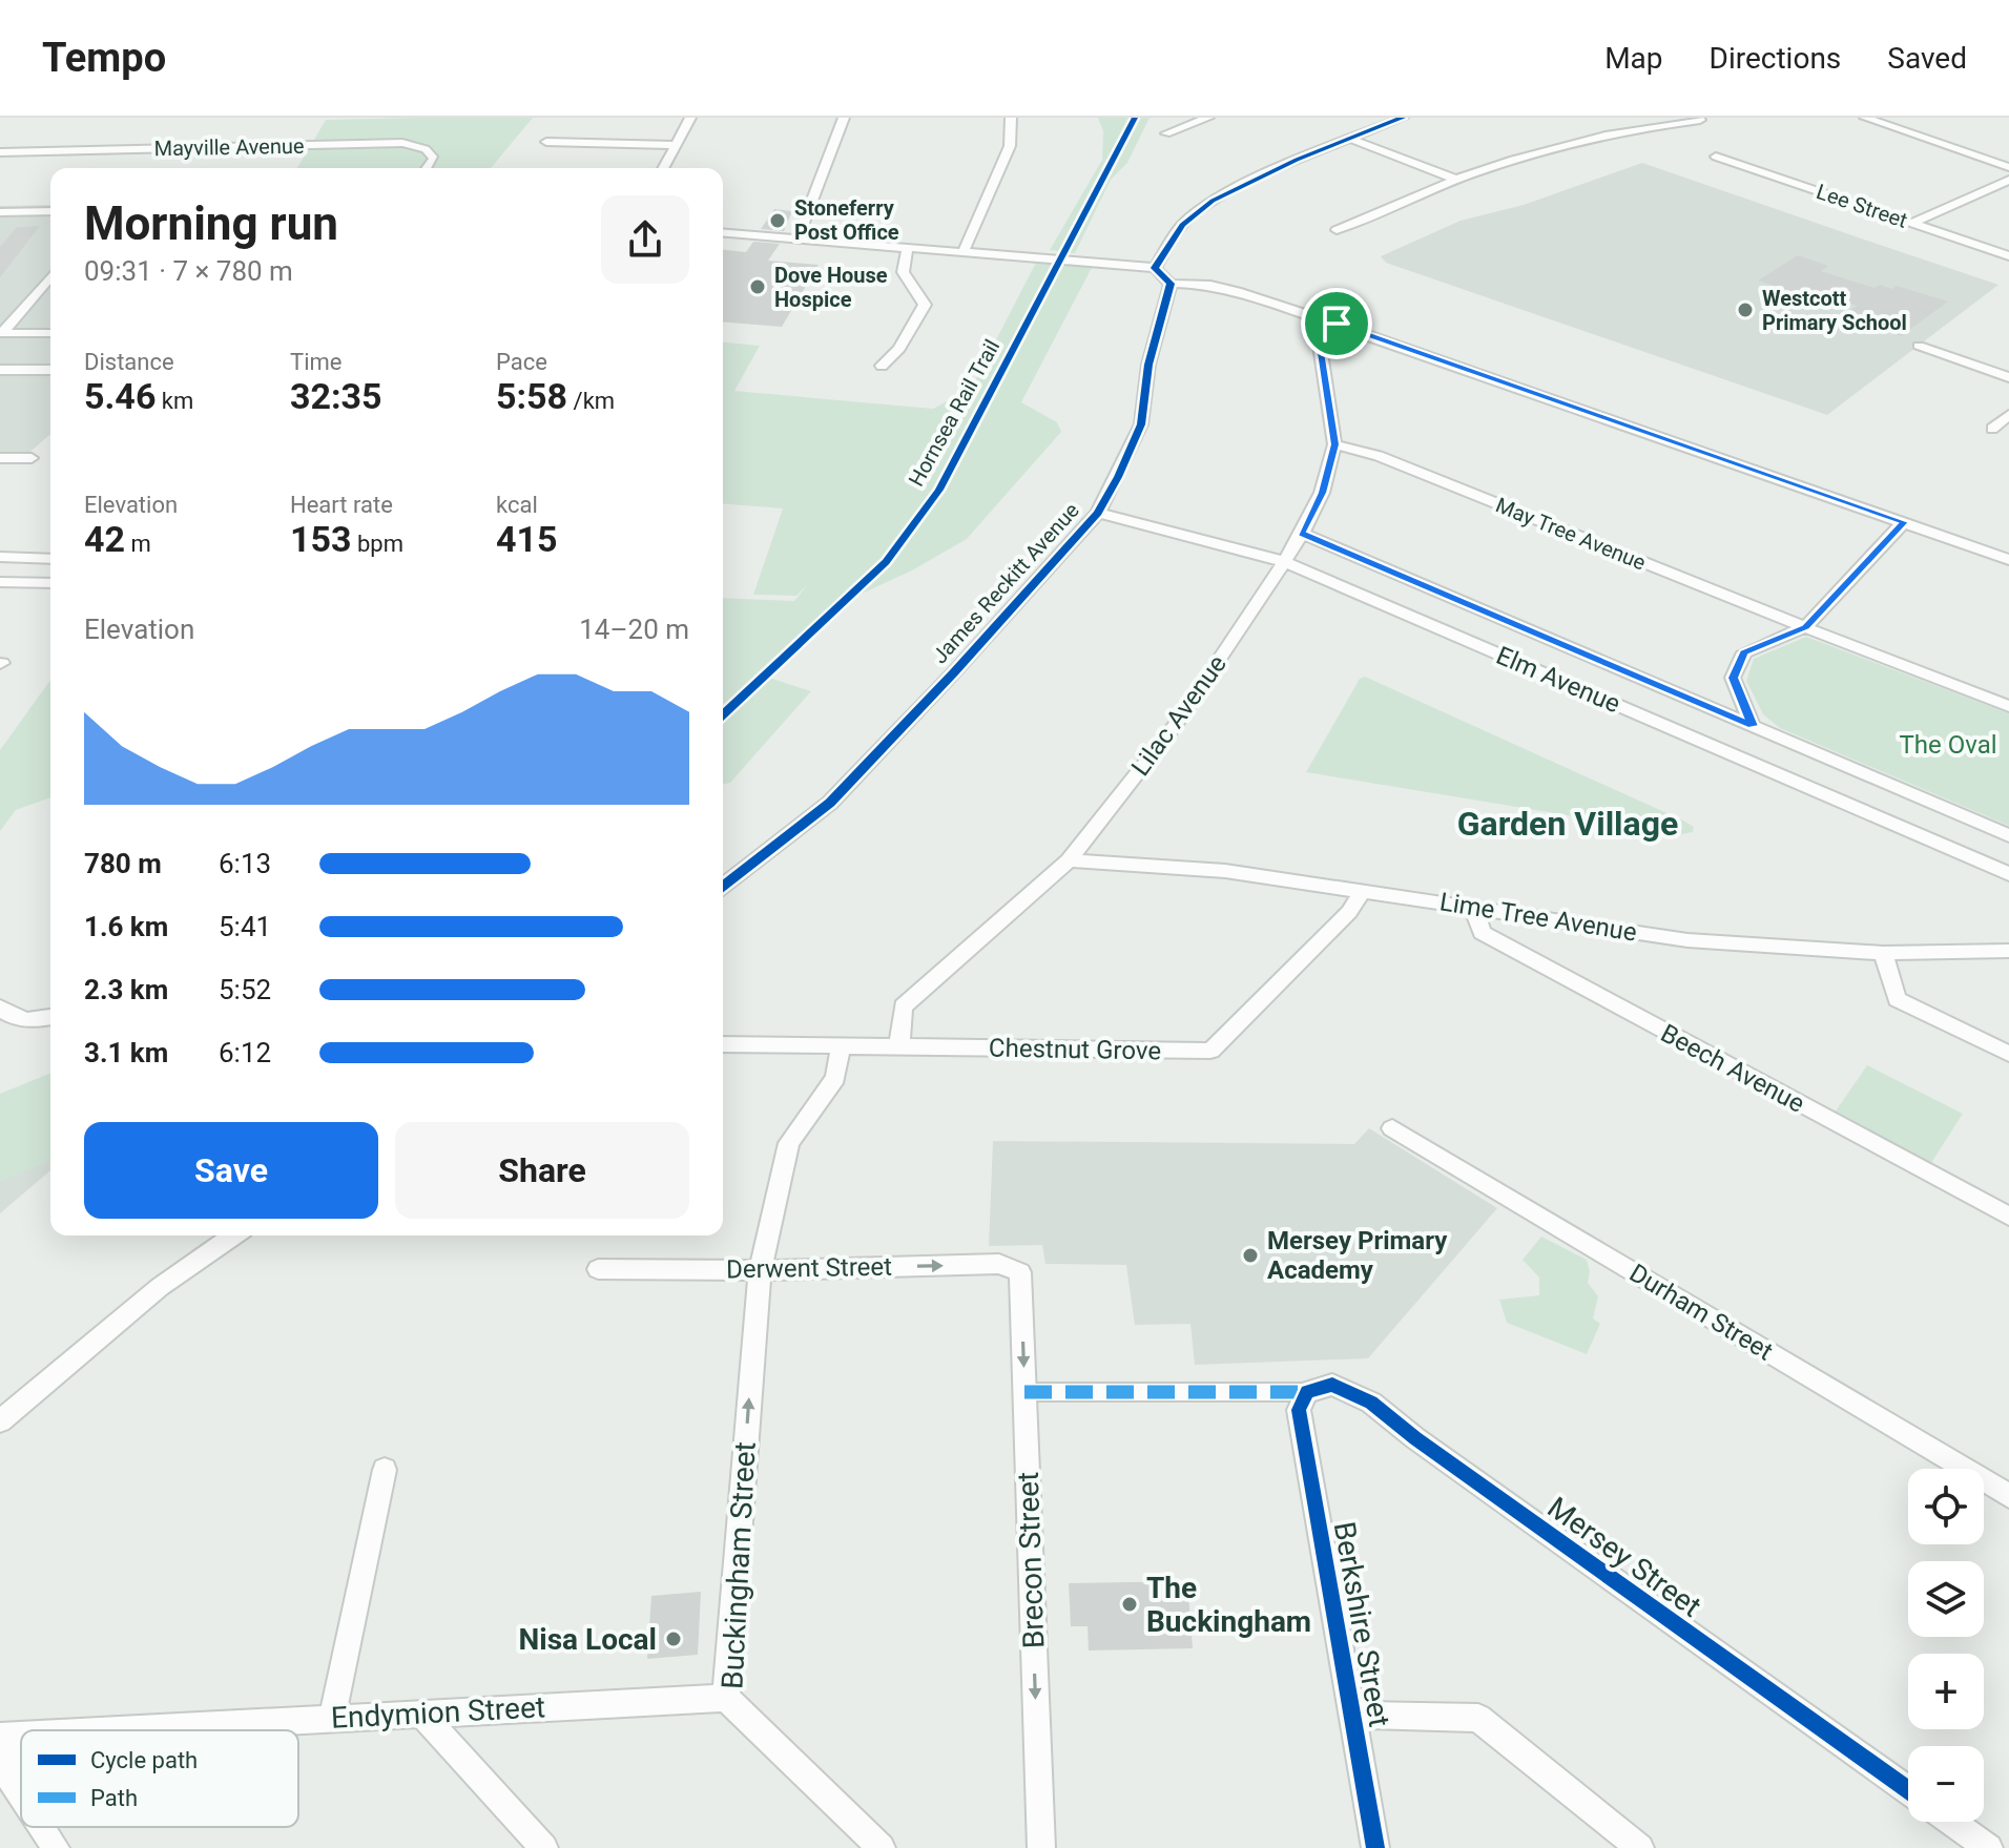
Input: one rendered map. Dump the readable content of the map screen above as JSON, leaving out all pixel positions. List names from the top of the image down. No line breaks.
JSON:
{"streets":{"street":["Mayville Avenue","Lee Street","May Tree Avenue","James Reckitt Avenue","Elm Avenue","Lilac Avenue","Lime Tree Avenue","Chestnut Grove","Beech Avenue","Derwent Street","Durham Street","Mersey Street","Brecon Street","Buckingham Street","Berkshire Street","Endymion Street"],"cycle path":["Hornsea Rail Trail"]},"crossings":[["May Tree Avenue","Lilac Avenue"],["James Reckitt Avenue","Elm Avenue"],["Elm Avenue","Lilac Avenue"],["Lilac Avenue","Lime Tree Avenue"],["Lilac Avenue","Chestnut Grove"],["Lime Tree Avenue","Chestnut Grove"],["Lime Tree Avenue","Beech Avenue"],["Derwent Street","Brecon Street"],["Derwent Street","Buckingham Street"],["Mersey Street","Brecon Street"],["Mersey Street","Berkshire Street"],["Buckingham Street","Endymion Street"]],"one_way":["Derwent Street","Brecon Street","Buckingham Street"],"districts":["Garden Village"],"parks":["The Oval"],"places":["Stoneferry Post Office","Dove House Hospice","Westcott Primary School","Mersey Primary Academy","The Buckingham","Nisa Local"],"legend":["Cycle path","Path"],"page":{"header":"Tempo","nav":["Map","Directions","Saved"],"heading":["Morning run","09:31 · 7 × 780 m"],"stats":[["Distance","5.46 km"],["Time","32:35"],["Pace","5:58 /km"],["Elevation","42 m"],["Heart rate","153 bpm"],["kcal","415"]],"chart":["Elevation","14–20 m"],"list":[{"name":"780 m","note":"6:13"},{"name":"1.6 km","note":"5:41"},{"name":"2.3 km","note":"5:52"},{"name":"3.1 km","note":"6:12"}],"buttons":["Save","Share"],"map_buttons":["+","−"]}}
